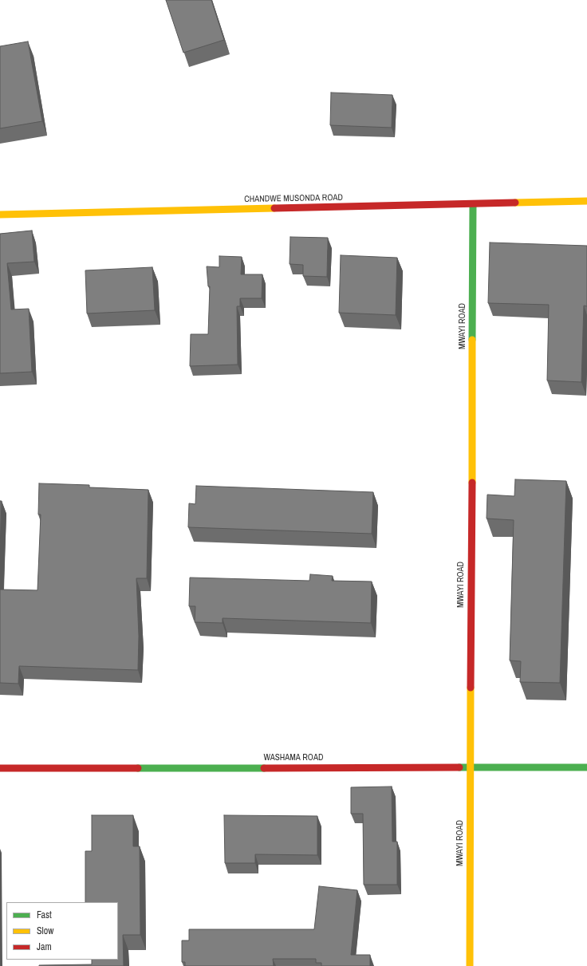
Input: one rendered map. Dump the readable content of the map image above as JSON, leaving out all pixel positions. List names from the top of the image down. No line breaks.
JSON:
{"streets":{"street":["CHANDWE MUSONDA ROAD","MWAYI ROAD","WASHAMA ROAD"]},"crossings":[["CHANDWE MUSONDA ROAD","MWAYI ROAD"],["MWAYI ROAD","WASHAMA ROAD"]],"legend":["Fast","Slow","Jam"]}
